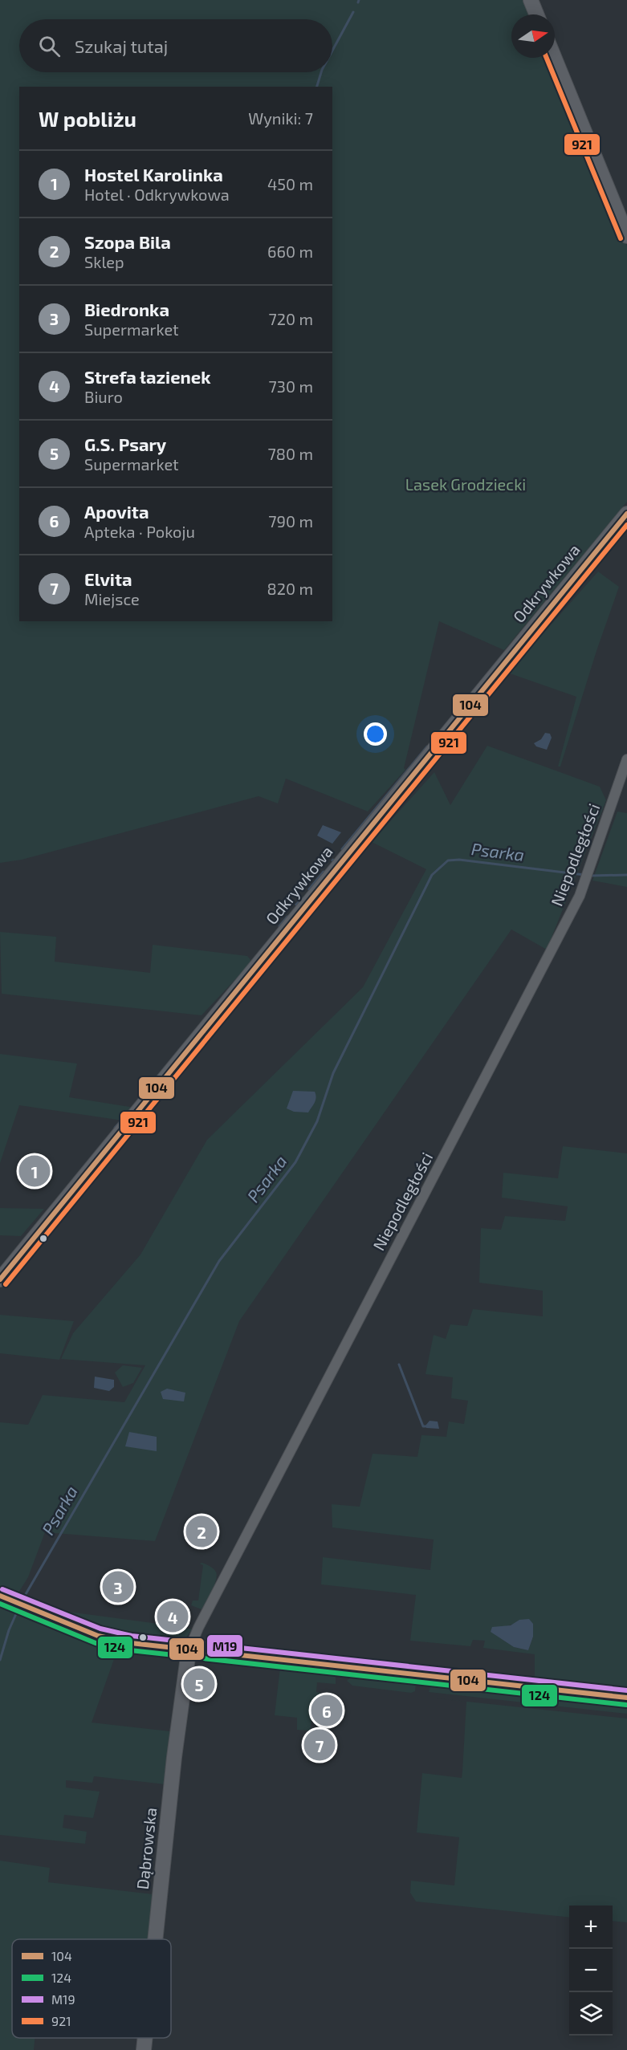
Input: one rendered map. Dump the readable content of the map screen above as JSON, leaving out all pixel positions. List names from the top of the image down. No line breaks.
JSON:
{"streets":{"street":["Odkrywkowa","Niepodległości","Dąbrowska"]},"crossings":[["Niepodległości","Dąbrowska"]],"water":["Psarka"],"parks":["Lasek Grodziecki"],"lines":["transit line 921","transit line 104","transit line M19","transit line 124"],"legend":["104","124","M19","921"],"north":"right","page":{"search":"Szukaj tutaj","heading":["W pobliżu","Wyniki: 7"],"list":[{"mark":"1","name":"Hostel Karolinka","note":"Hotel · Odkrywkowa","value":"450 m"},{"mark":"2","name":"Szopa Bila","note":"Sklep","value":"660 m"},{"mark":"3","name":"Biedronka","note":"Supermarket","value":"720 m"},{"mark":"4","name":"Strefa łazienek","note":"Biuro","value":"730 m"},{"mark":"5","name":"G.S. Psary","note":"Supermarket","value":"780 m"},{"mark":"6","name":"Apovita","note":"Apteka · Pokoju","value":"790 m"},{"mark":"7","name":"Elvita","note":"Miejsce","value":"820 m"}],"pins":["1","2","3","4","5","6","7"],"map_buttons":["+","−"]}}
